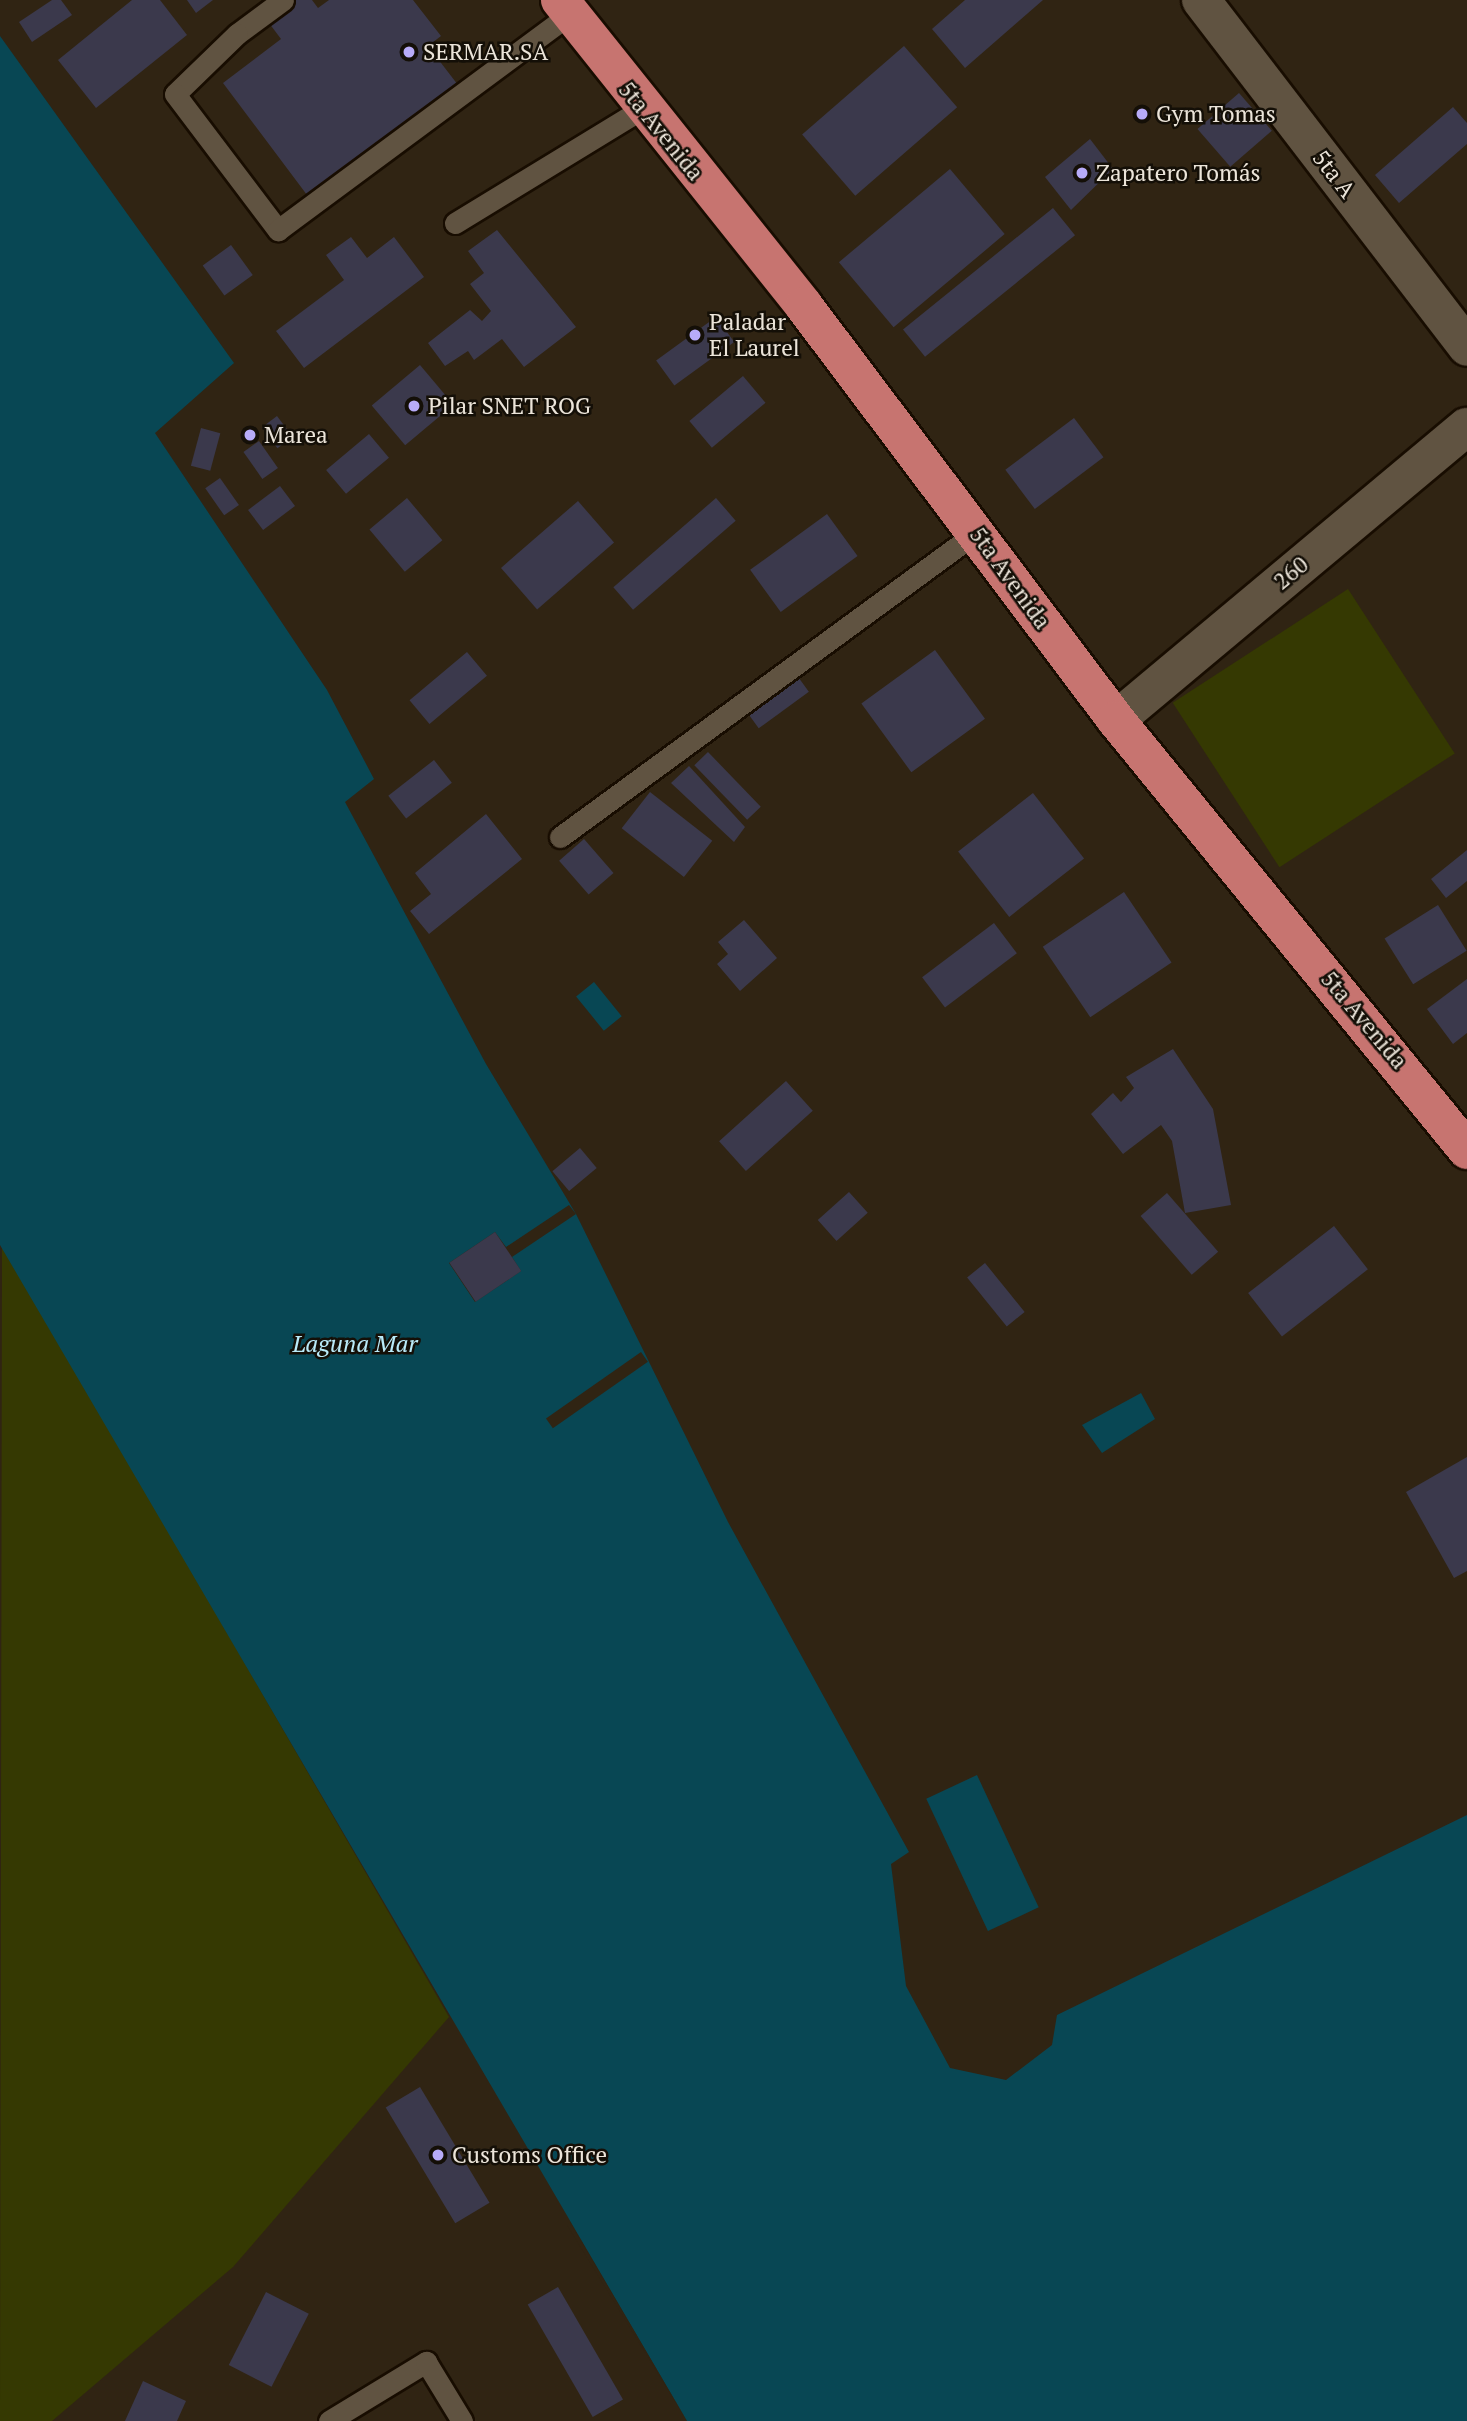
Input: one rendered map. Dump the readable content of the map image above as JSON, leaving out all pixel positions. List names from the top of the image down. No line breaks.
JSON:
{"streets":{"highway":["5ta Avenida"],"street":["5ta A","260"]},"crossings":[["5ta Avenida","260"]],"water":["Laguna Mar"],"places":["SERMAR.SA","Gym Tomas","Zapatero Tomás","Paladar El Laurel","Pilar SNET ROG","Marea","Customs Office"]}
